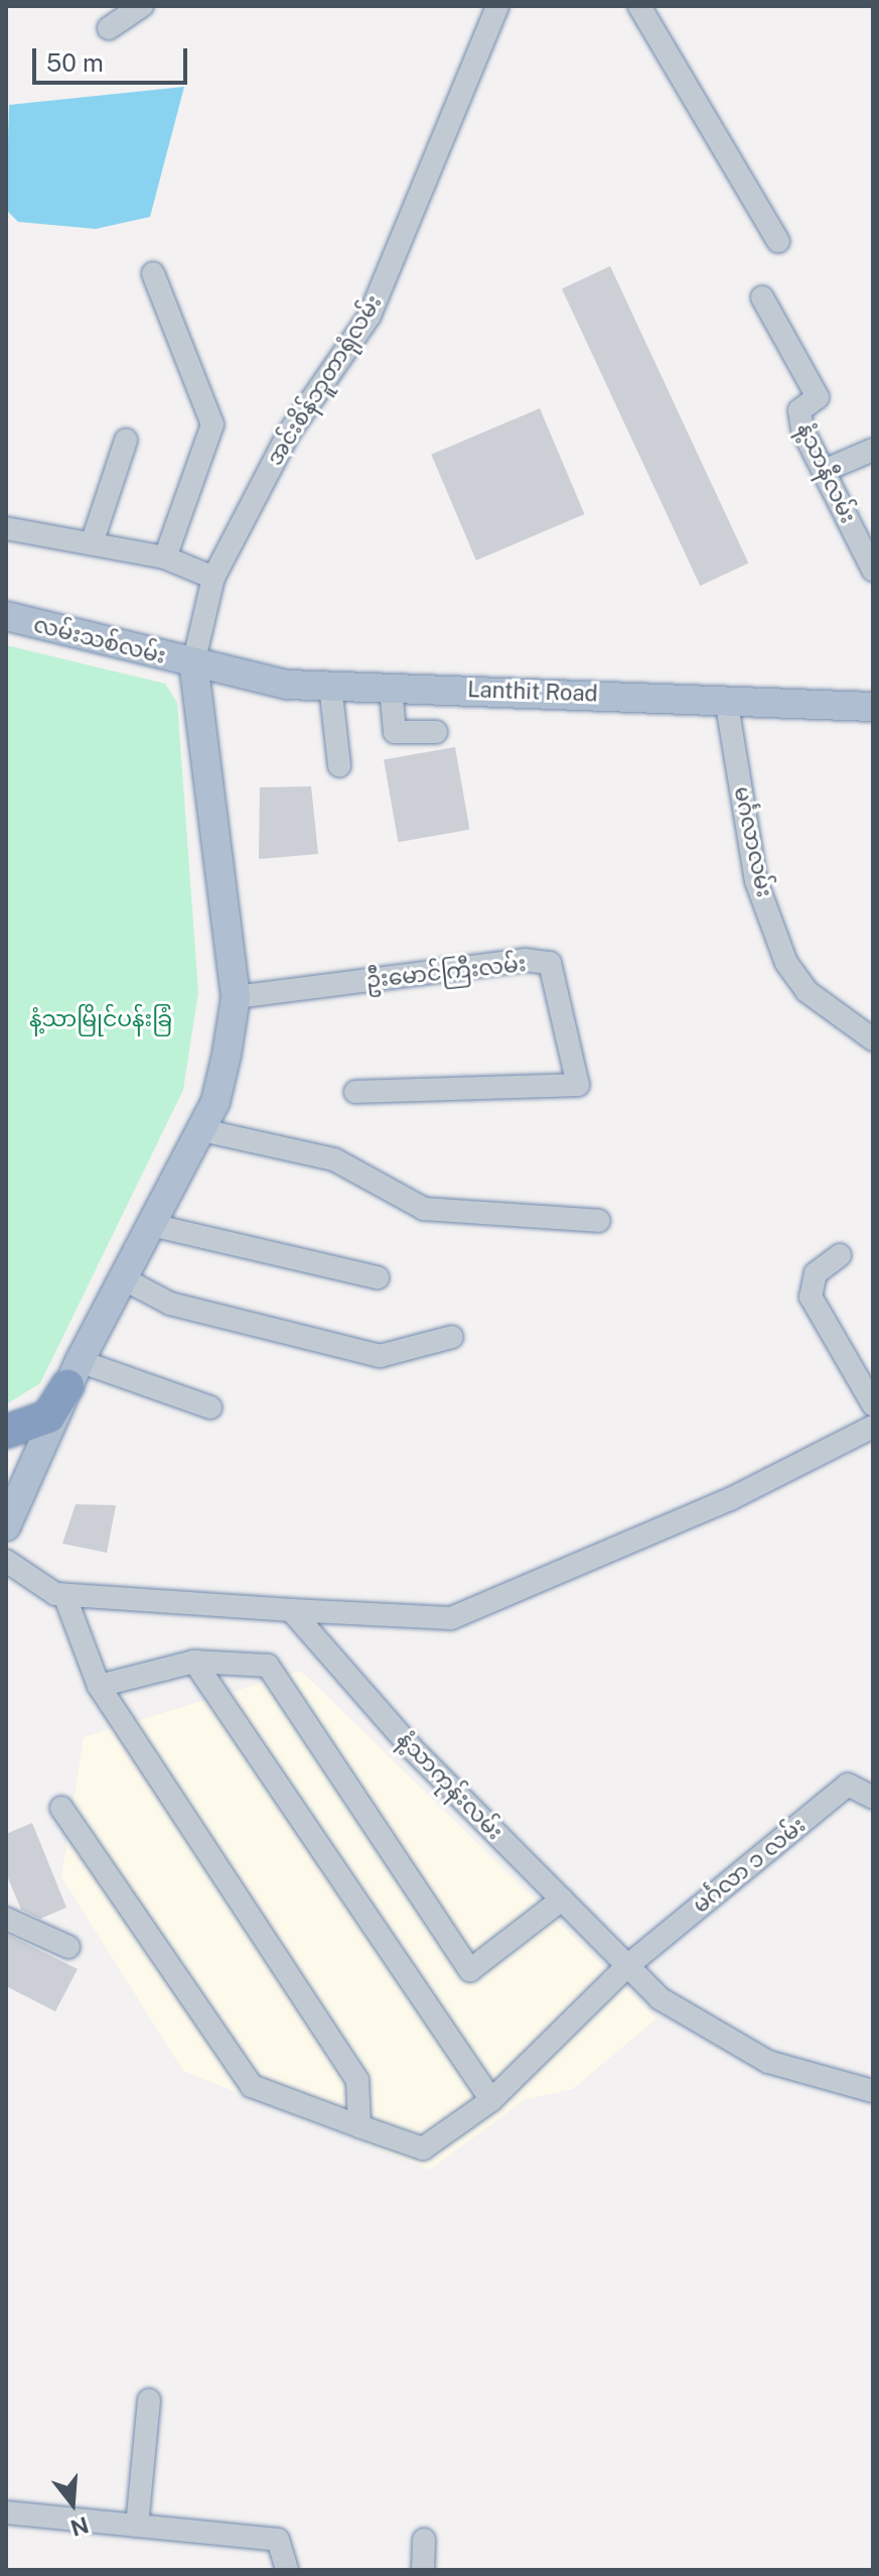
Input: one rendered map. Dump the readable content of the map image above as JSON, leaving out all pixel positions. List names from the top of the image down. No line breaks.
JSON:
{"streets":{"main road":["လမ်းသစ်လမ်း","Lanthit Road"],"street":["အင်းစိန်ဘူတာရုံလမ်း","နံ့သာနီလမ်း","မင်္ဂလာလမ်း","ဦးမောင်ကြီးလမ်း","နံ့သာကုန်းလမ်း","မင်္ဂလာ ၁ လမ်း"]},"crossings":[["အင်းစိန်ဘူတာရုံလမ်း","လမ်းသစ်လမ်း"],["အင်းစိန်ဘူတာရုံလမ်း","Lanthit Road"],["လမ်းသစ်လမ်း","Lanthit Road"],["Lanthit Road","မင်္ဂလာလမ်း"],["နံ့သာကုန်းလမ်း","မင်္ဂလာ ၁ လမ်း"]],"parks":["နံ့သာမြိုင်ပန်းခြံ"],"scale_bar":"50 m","north":"bottom"}
